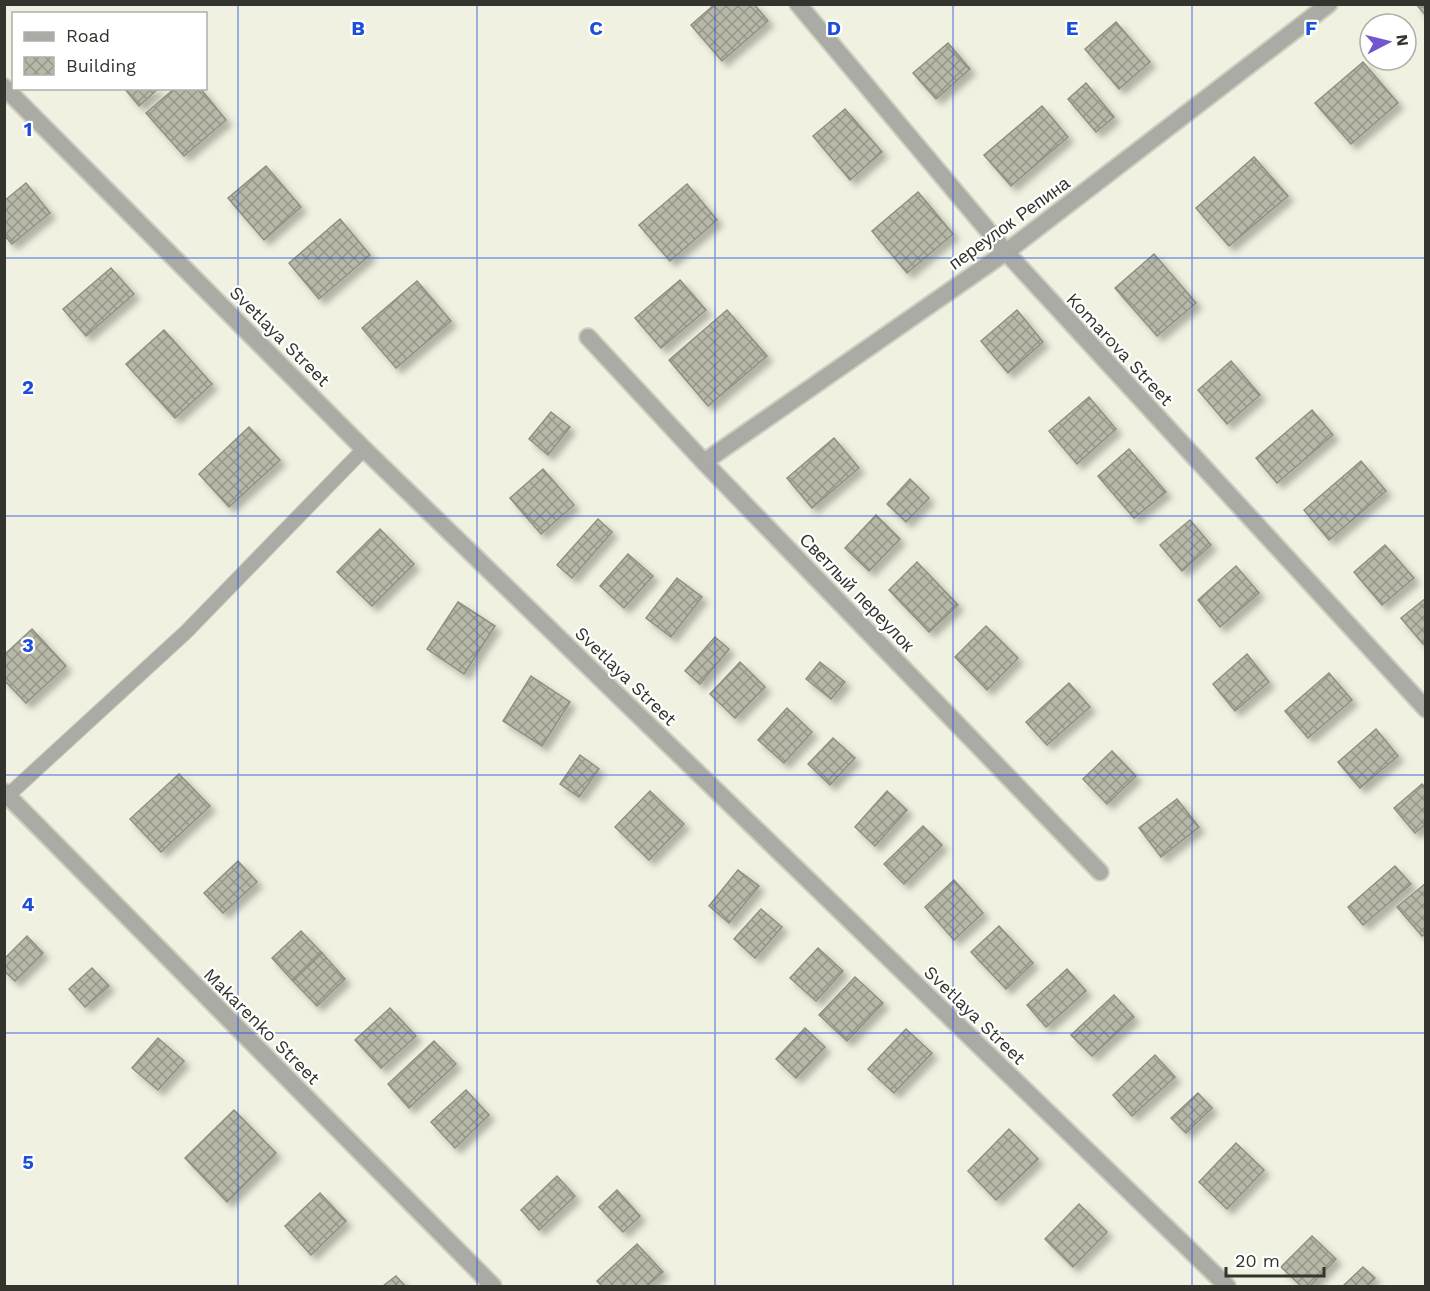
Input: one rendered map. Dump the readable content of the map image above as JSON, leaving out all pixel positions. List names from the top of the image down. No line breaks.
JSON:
{"streets":{"street":["переулок Репина","Svetlaya Street","Komarova Street","Светлый переулок","Makarenko Street"]},"crossings":[["переулок Репина","Komarova Street"],["переулок Репина","Светлый переулок"]],"legend":["Road","Building"],"scale_bar":"20 m","north":"right","grid":{"columns":["B","C","D","E","F"],"rows":["1","2","3","4","5"]}}
